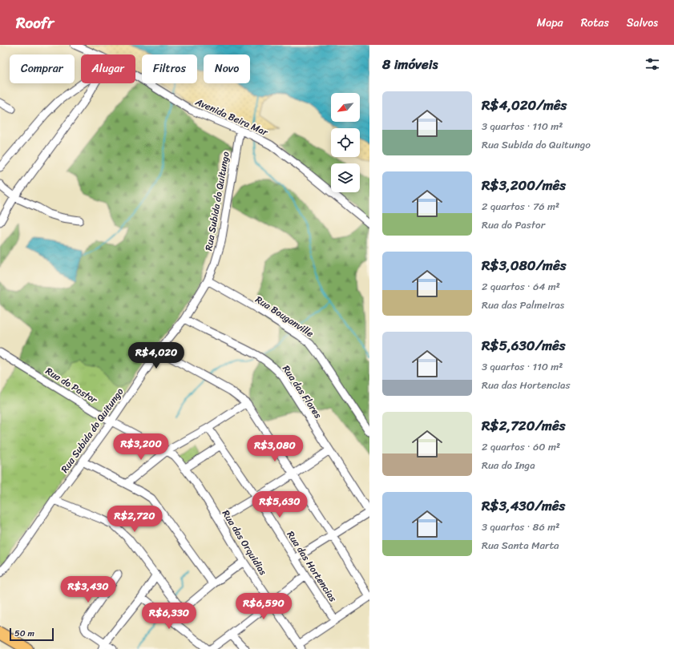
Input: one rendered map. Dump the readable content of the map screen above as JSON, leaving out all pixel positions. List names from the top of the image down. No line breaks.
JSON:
{"streets":{"street":["Avenida Beira Mar","Rua Subida do Quitungo","Rua Bouganville","Rua do Pastor","Rua das Flores","Rua das Orquidias","Rua das Hortencias"]},"crossings":[["Avenida Beira Mar","Rua Subida do Quitungo"],["Rua Subida do Quitungo","Rua Bouganville"],["Rua Subida do Quitungo","Rua do Pastor"],["Rua Subida do Quitungo","Rua das Flores"],["Rua do Pastor","Rua das Orquidias"]],"scale_bar":"50 m","north":"bottom left","page":{"header":"Roofr","nav":["Mapa","Rotas","Salvos"],"heading":"8 imóveis","chip":["Comprar","Alugar","Filtros","Novo"],"list":[{"name":"R$4,020/mês","note":"3 quartos · 110 m² · Rua Subida do Quitungo"},{"name":"R$3,200/mês","note":"2 quartos · 76 m² · Rua do Pastor"},{"name":"R$3,080/mês","note":"2 quartos · 64 m² · Rua das Palmeiras"},{"name":"R$5,630/mês","note":"3 quartos · 110 m² · Rua das Hortencias"},{"name":"R$2,720/mês","note":"2 quartos · 60 m² · Rua do Inga"},{"name":"R$3,430/mês","note":"3 quartos · 86 m² · Rua Santa Marta"}],"price":["R$4,020","R$3,200","R$3,080","R$5,630","R$2,720","R$3,430","R$6,590","R$6,330"],"scale":"50 m"}}
